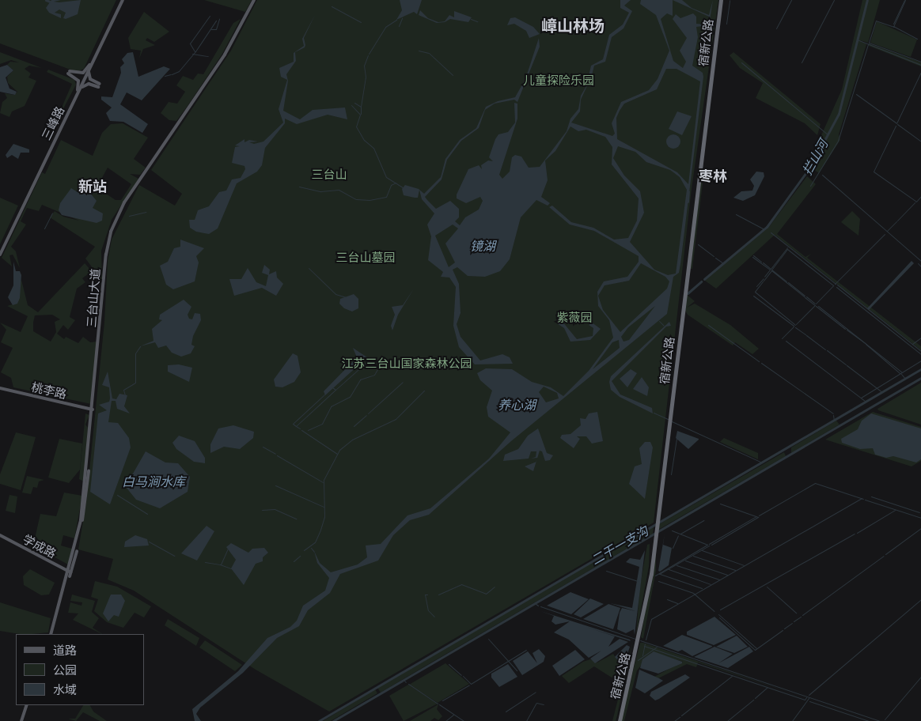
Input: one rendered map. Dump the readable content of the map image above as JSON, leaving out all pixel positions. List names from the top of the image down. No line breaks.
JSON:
{"streets":{"highway":["宿新公路"],"main road":["三峰路","三台山大道","桃李路","学成路"]},"crossings":[["三台山大道","桃李路"],["三台山大道","学成路"]],"districts":["嶂山林场","枣林","新站"],"water":["拦山河","镜湖","养心湖","白马涧水库","二干一支沟"],"parks":["儿童探险乐园","三台山","三台山墓园","紫薇园","江苏三台山国家森林公园"],"legend":["道路","公园","水域"]}
